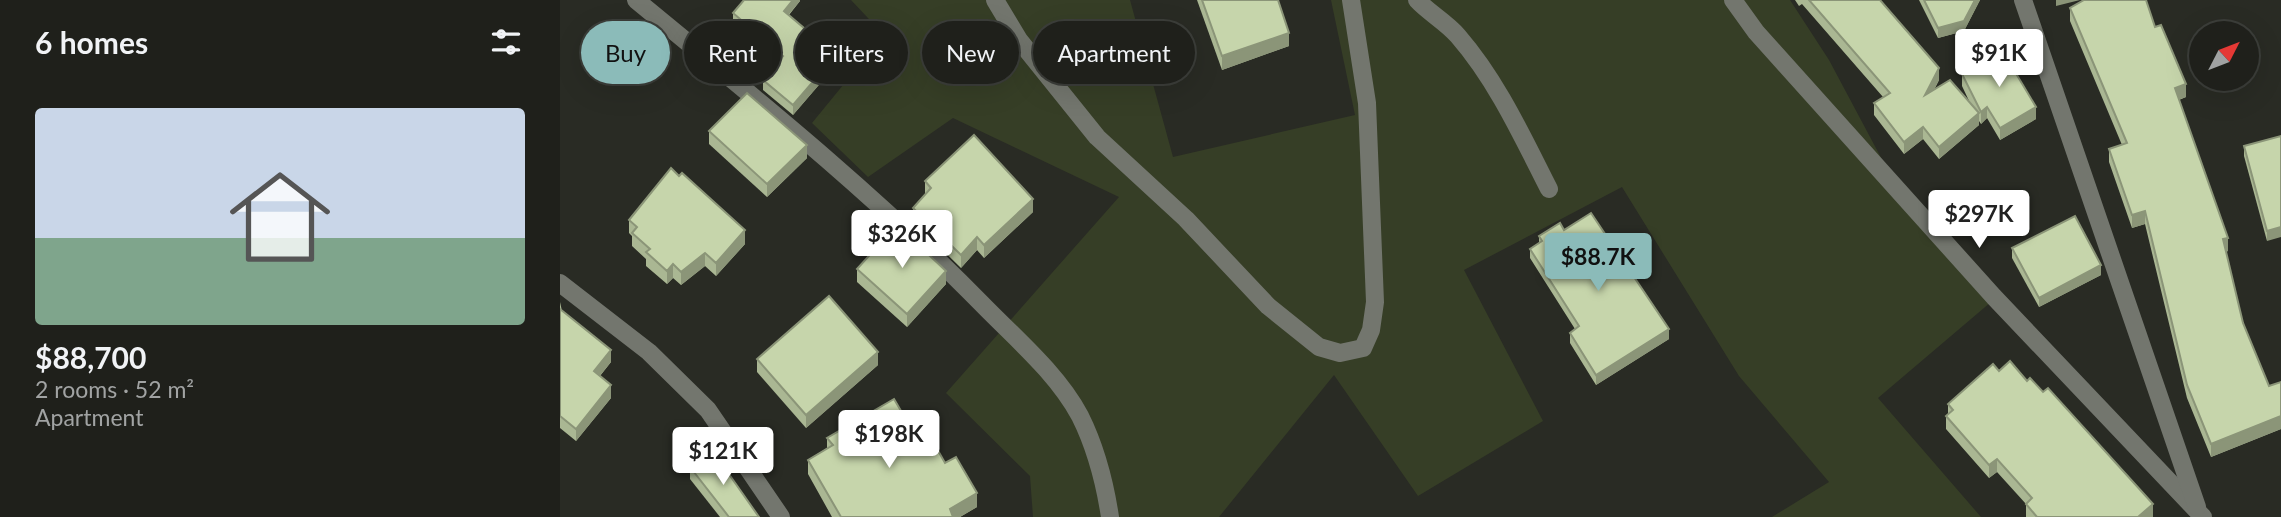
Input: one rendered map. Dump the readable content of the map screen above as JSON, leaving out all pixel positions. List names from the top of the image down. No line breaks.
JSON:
{"north":"top right","page":{"heading":"6 homes","chip":["Buy","Rent","Filters","New","Apartment"],"price":["$91K","$297K","$326K","$88.7K","$198K","$121K"],"list":[{"name":"$88,700","note":"2 rooms · 52 m² · Apartment"}]}}
